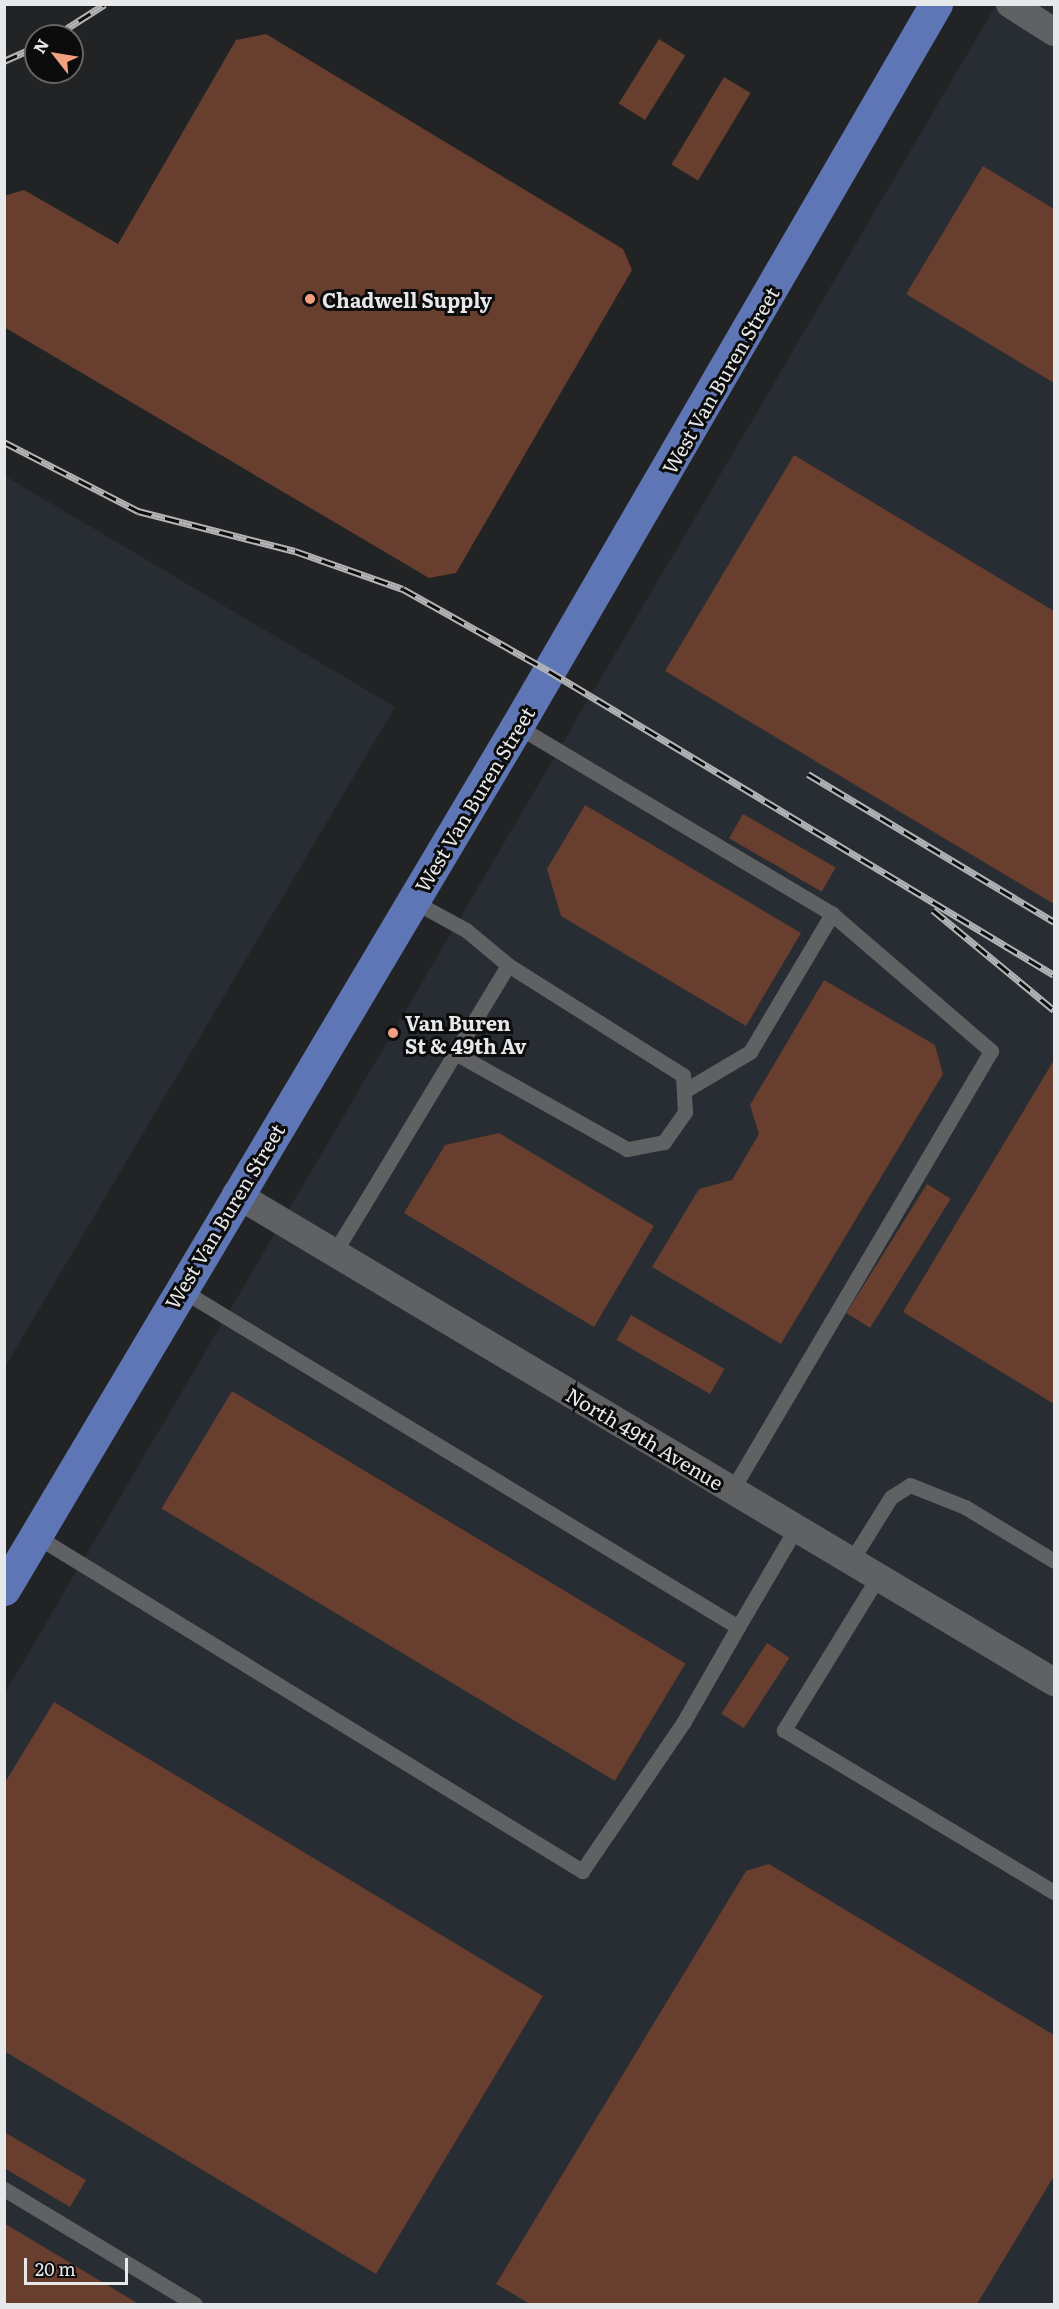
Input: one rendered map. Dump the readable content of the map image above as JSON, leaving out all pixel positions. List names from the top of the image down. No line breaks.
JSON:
{"streets":{"main road":["West Van Buren Street"],"street":["North 49th Avenue"]},"crossings":[["West Van Buren Street","North 49th Avenue"]],"places":["Chadwell Supply","Van Buren St & 49th Av"],"scale_bar":"20 m","north":"top left"}
